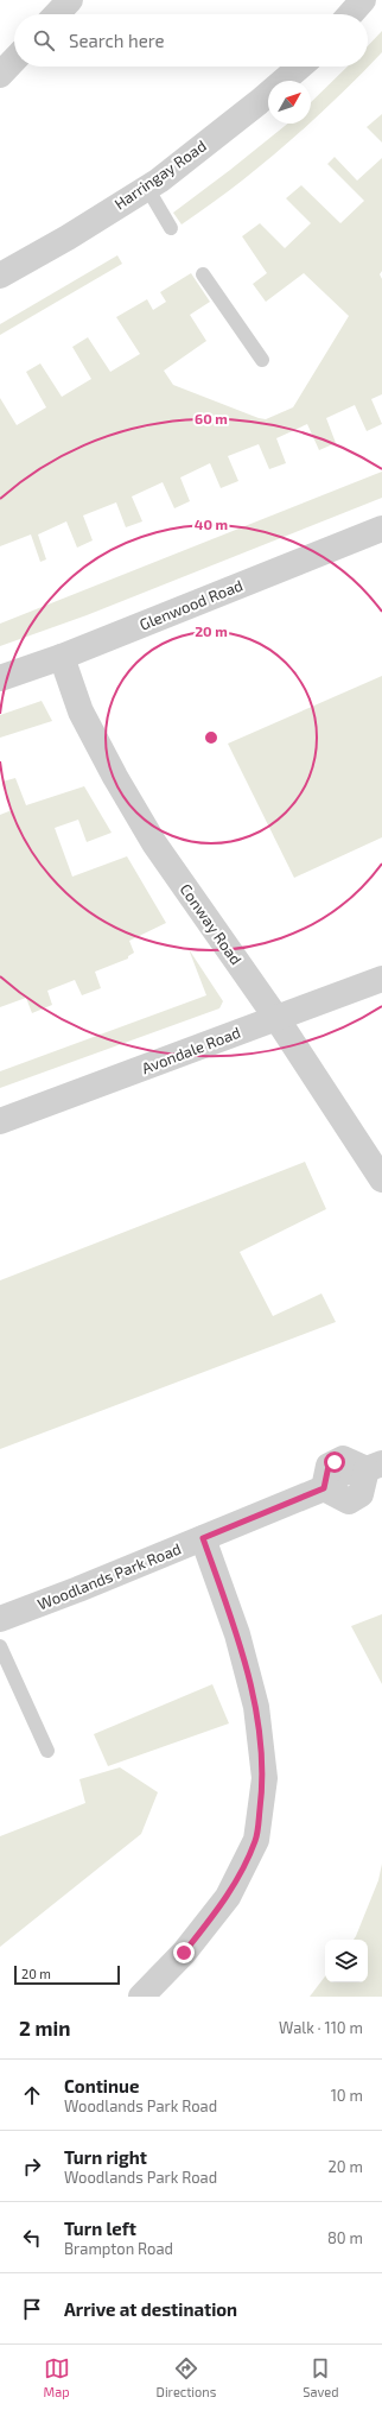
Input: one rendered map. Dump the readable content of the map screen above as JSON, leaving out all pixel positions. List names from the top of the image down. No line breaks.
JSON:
{"streets":{"street":["Harringay Road","Glenwood Road","Conway Road","Avondale Road","Woodlands Park Road"]},"crossings":[["Glenwood Road","Conway Road"],["Conway Road","Avondale Road"]],"scale_bar":"20 m","north":"top right","page":{"search":"Search here","scale":"20 m","heading":["2 min","Walk · 110 m"],"list":[["Continue","Woodlands Park Road","10 m"],["Turn right","Woodlands Park Road","20 m"],["Turn left","Brampton Road","80 m"],"Arrive at destination"],"nav":["Map","Directions","Saved"]},"rings":["60 m","40 m","20 m"]}
